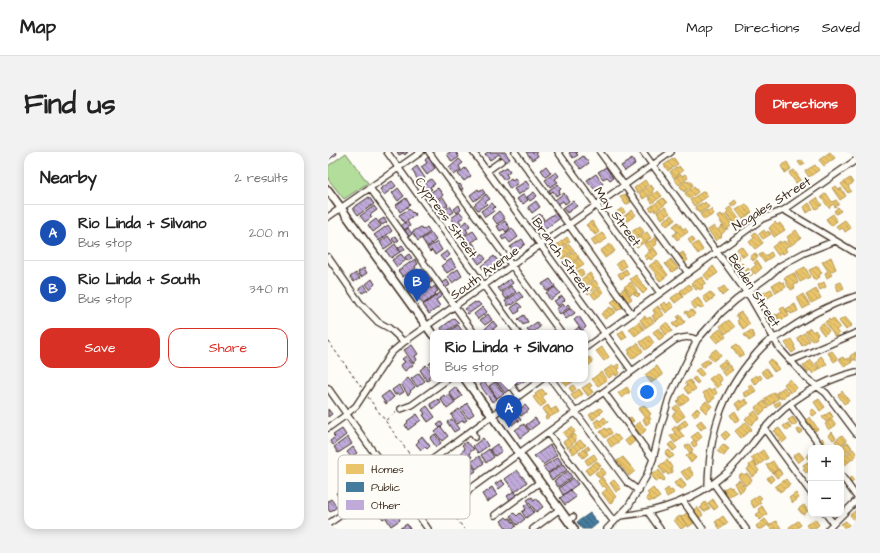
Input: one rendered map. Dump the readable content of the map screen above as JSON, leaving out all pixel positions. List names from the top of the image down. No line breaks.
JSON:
{"streets":{"street":["Nogales Street","May Street","Cypress Street","Branch Street","South Avenue","Belden Street"]},"crossings":[["Nogales Street","May Street"],["Nogales Street","Branch Street"],["Nogales Street","Belden Street"],["May Street","South Avenue"],["Cypress Street","South Avenue"],["Branch Street","South Avenue"],["South Avenue","Belden Street"]],"legend":["Homes","Public","Other"],"page":{"header":"Map","nav":["Map","Directions","Saved"],"buttons":["Directions",["Save","Share"]],"title":"Find us","heading":["Nearby","2 results"],"list":[{"mark":"A","name":"Rio Linda + Silvano","note":"Bus stop","value":"200 m"},{"mark":"B","name":"Rio Linda + South","note":"Bus stop","value":"340 m"}],"pins":["B","A"],"popup":["Rio Linda + Silvano","Bus stop"],"map_buttons":["+","−"]}}
